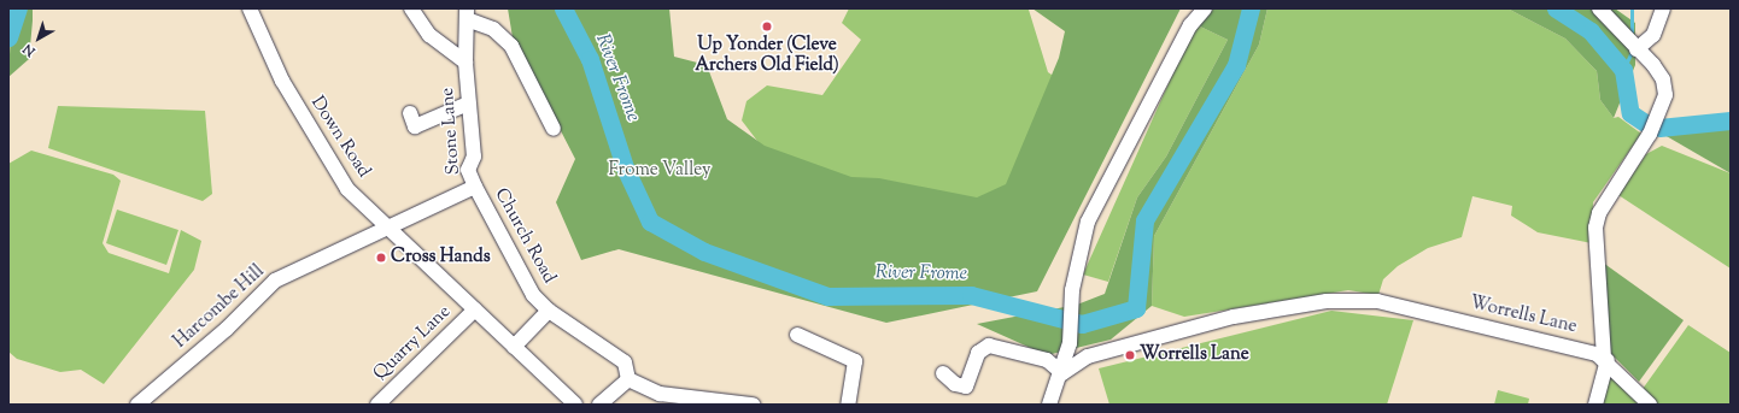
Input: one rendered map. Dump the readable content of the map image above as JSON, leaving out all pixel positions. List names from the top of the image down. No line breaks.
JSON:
{"streets":{"street":["Stone Lane","Down Road","Church Road","Harcombe Hill","Worrells Lane","Quarry Lane"]},"crossings":[["Stone Lane","Church Road"],["Down Road","Church Road"],["Down Road","Harcombe Hill"],["Down Road","Quarry Lane"],["Church Road","Harcombe Hill"]],"water":["River Frome"],"parks":["Frome Valley"],"places":["Up Yonder (Cleve Archers Old Field)","Cross Hands","Worrells Lane"],"north":"bottom left"}
